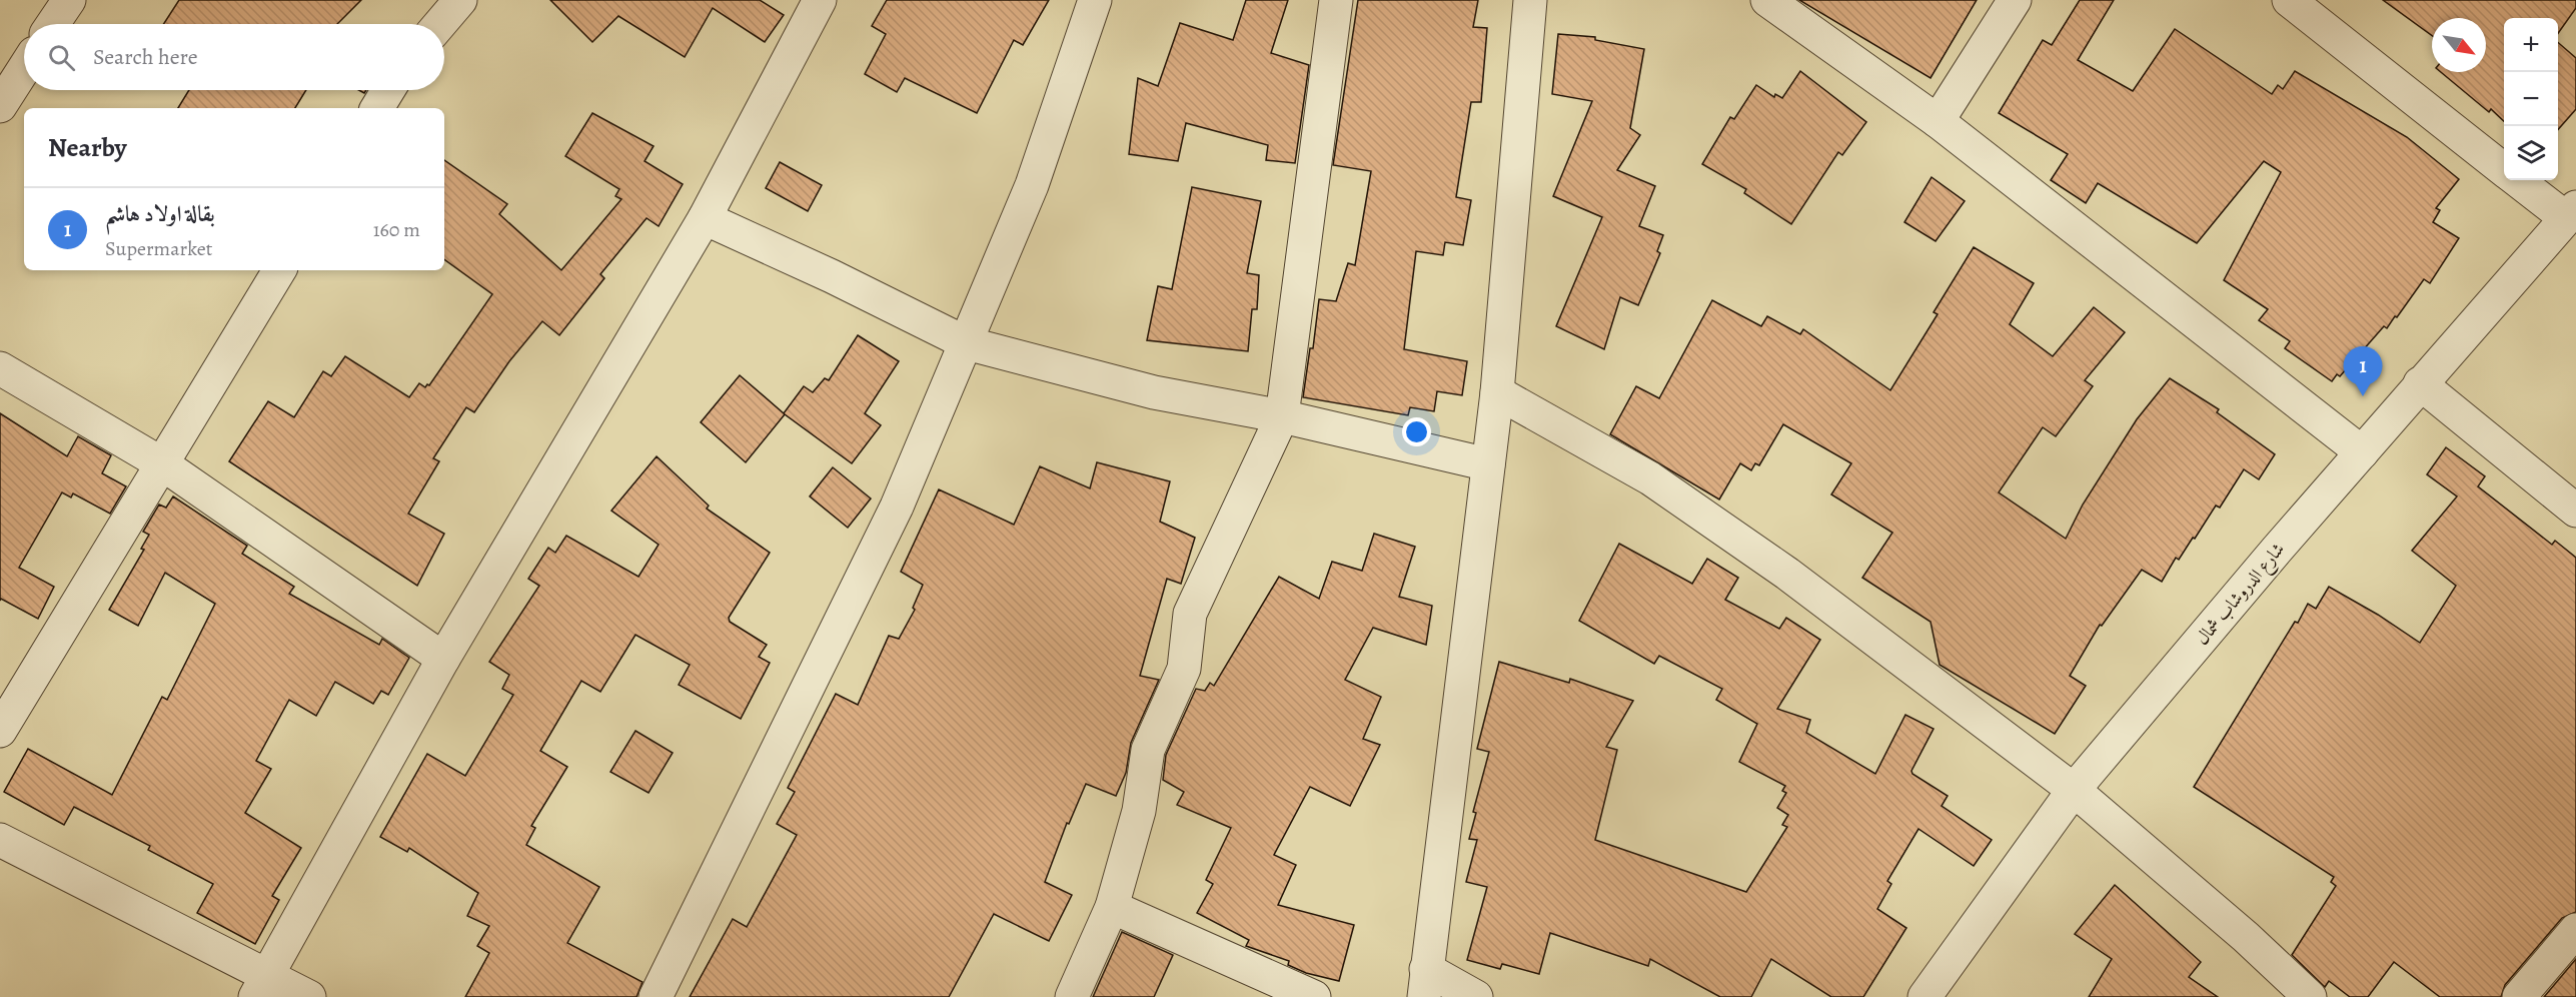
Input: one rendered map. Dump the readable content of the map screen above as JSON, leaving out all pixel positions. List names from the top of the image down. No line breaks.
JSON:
{"streets":{"street":["شارع الدروشاب شمال"]},"north":"bottom right","page":{"map_buttons":["+","−"],"search":"Search here","heading":"Nearby","list":[{"mark":"1","name":"بقالة اولاد هاشم","note":"Supermarket","value":"160 m"}],"pins":"1"}}
